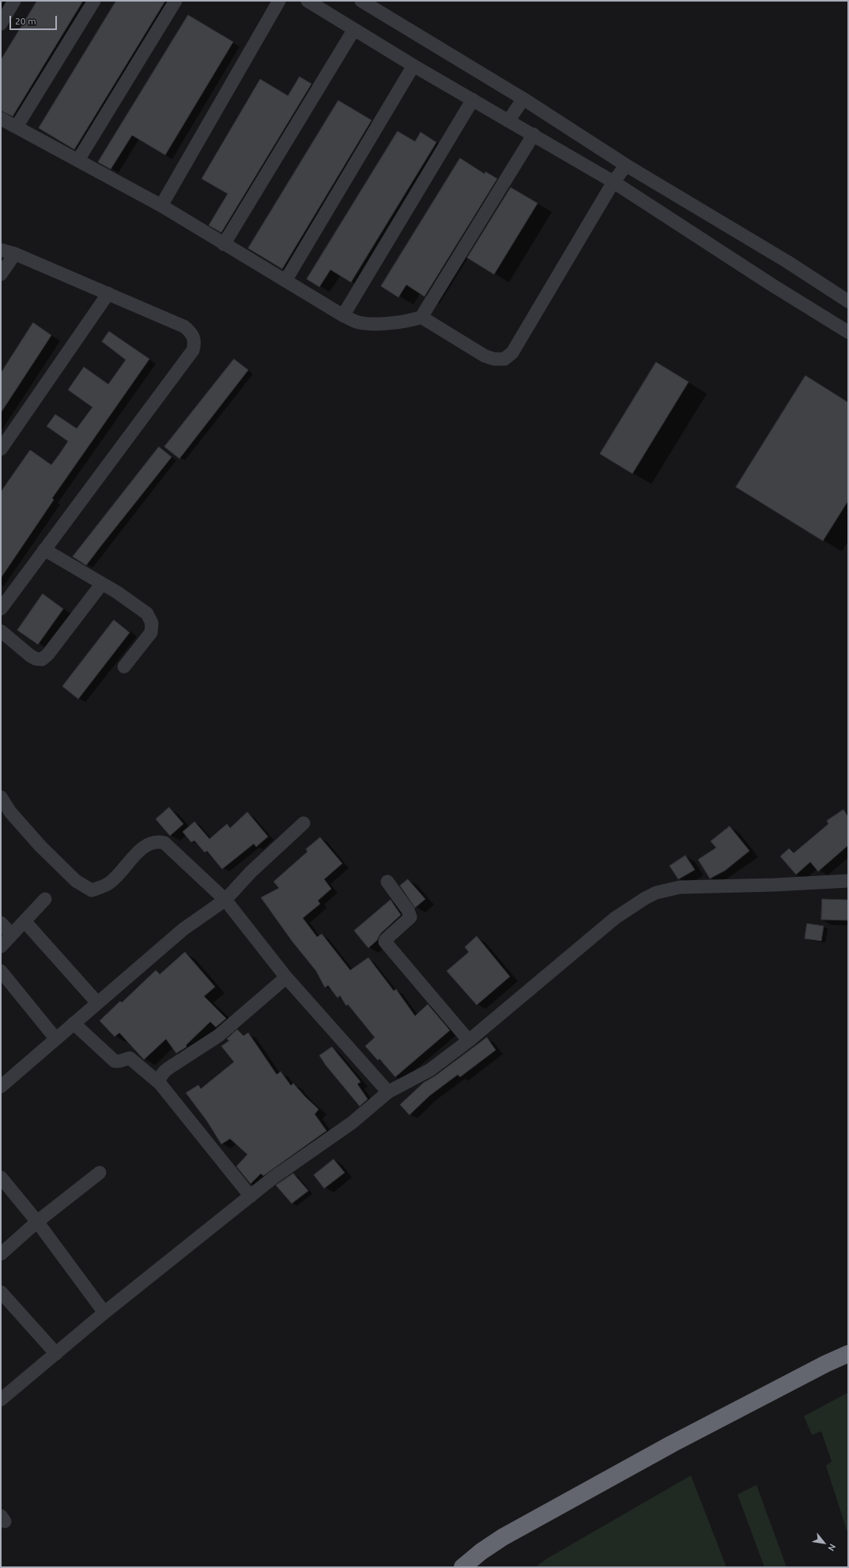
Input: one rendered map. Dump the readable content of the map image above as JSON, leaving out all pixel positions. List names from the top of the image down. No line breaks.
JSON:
{"scale_bar":"20 m","north":"bottom right"}
